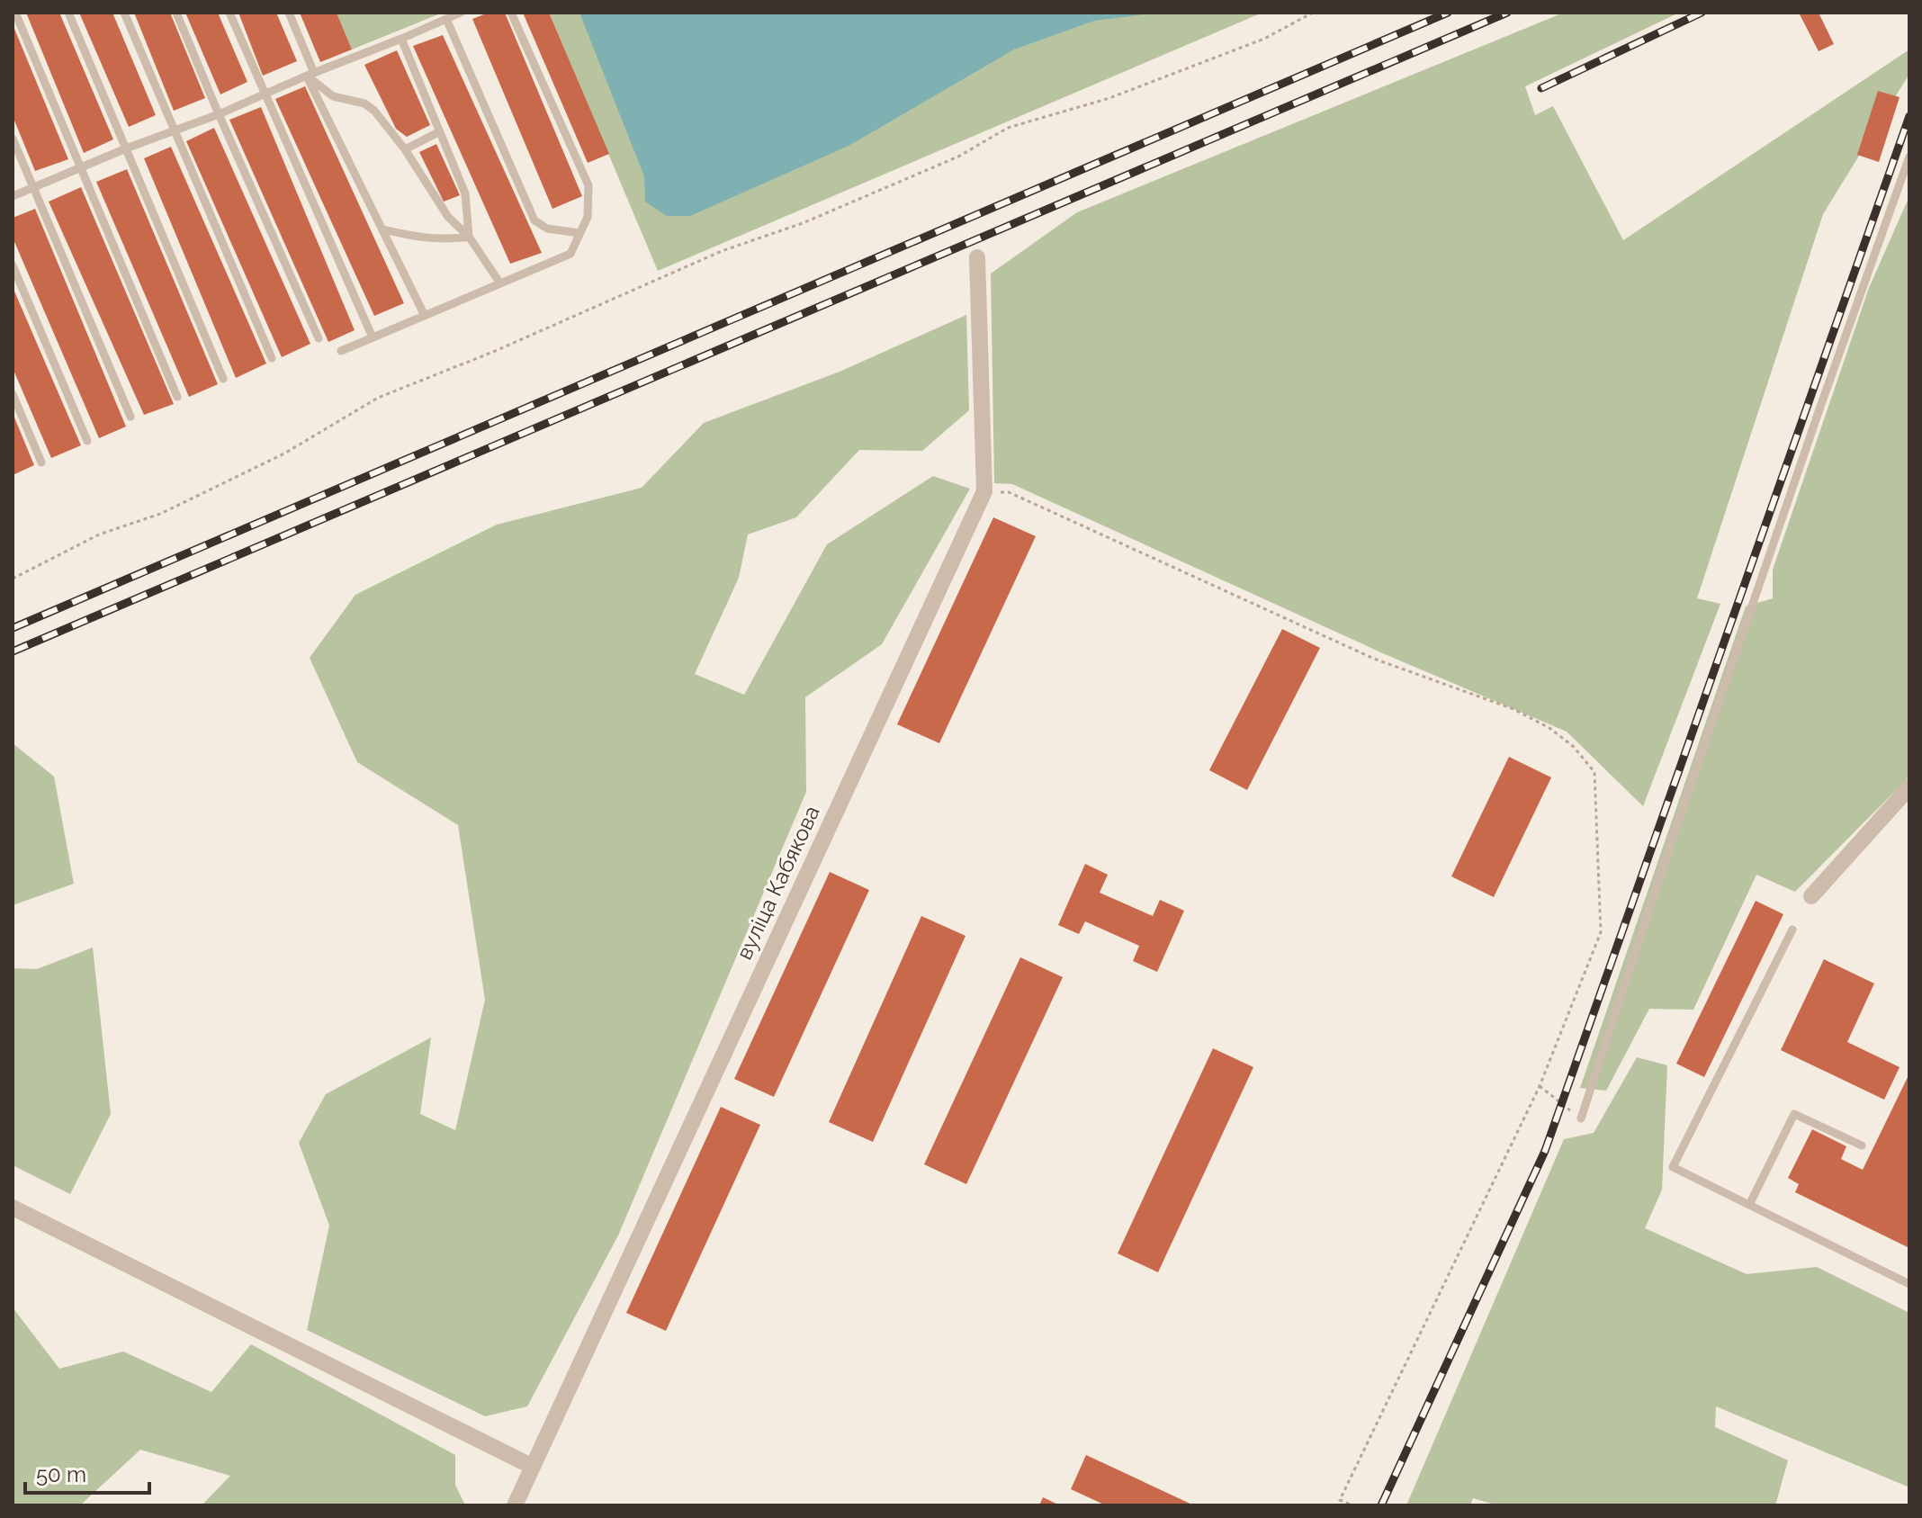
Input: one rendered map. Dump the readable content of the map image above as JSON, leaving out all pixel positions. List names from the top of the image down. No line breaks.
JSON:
{"streets":{"street":["вуліца Кабякова"]},"scale_bar":"50 m"}
